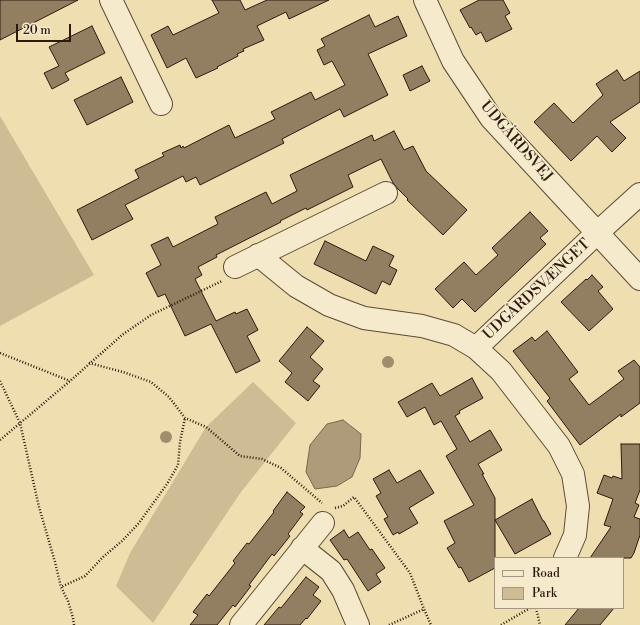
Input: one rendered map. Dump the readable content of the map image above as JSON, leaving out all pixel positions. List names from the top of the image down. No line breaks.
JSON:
{"streets":{"street":["UDGÅRDSVEJ","UDGÅRDSVÆNGET"]},"crossings":[["UDGÅRDSVEJ","UDGÅRDSVÆNGET"]],"legend":["Road","Park"],"scale_bar":"20 m"}
